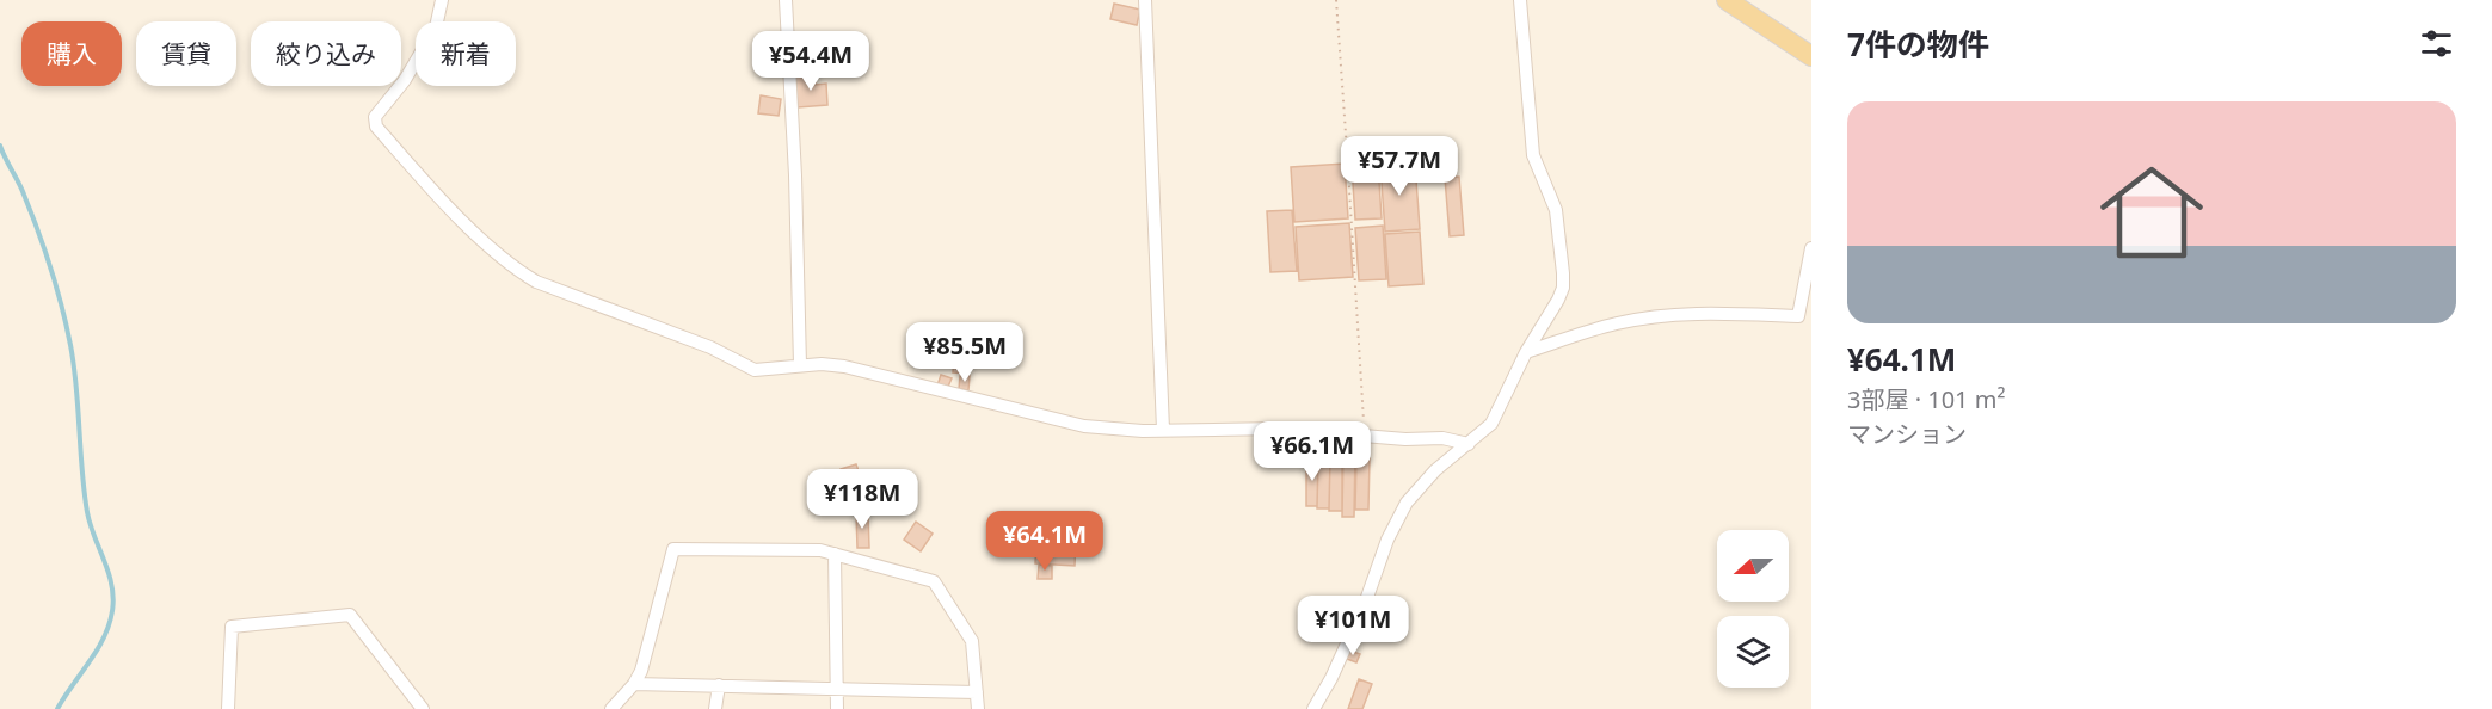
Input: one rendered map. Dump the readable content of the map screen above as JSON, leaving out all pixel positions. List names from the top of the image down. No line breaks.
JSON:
{"north":"left","page":{"heading":"7件の物件","chip":["購入","賃貸","絞り込み","新着"],"price":["¥54.4M","¥57.7M","¥85.5M","¥66.1M","¥118M","¥64.1M","¥101M"],"list":[{"name":"¥64.1M","note":"3部屋 · 101 m² · マンション"}]}}
